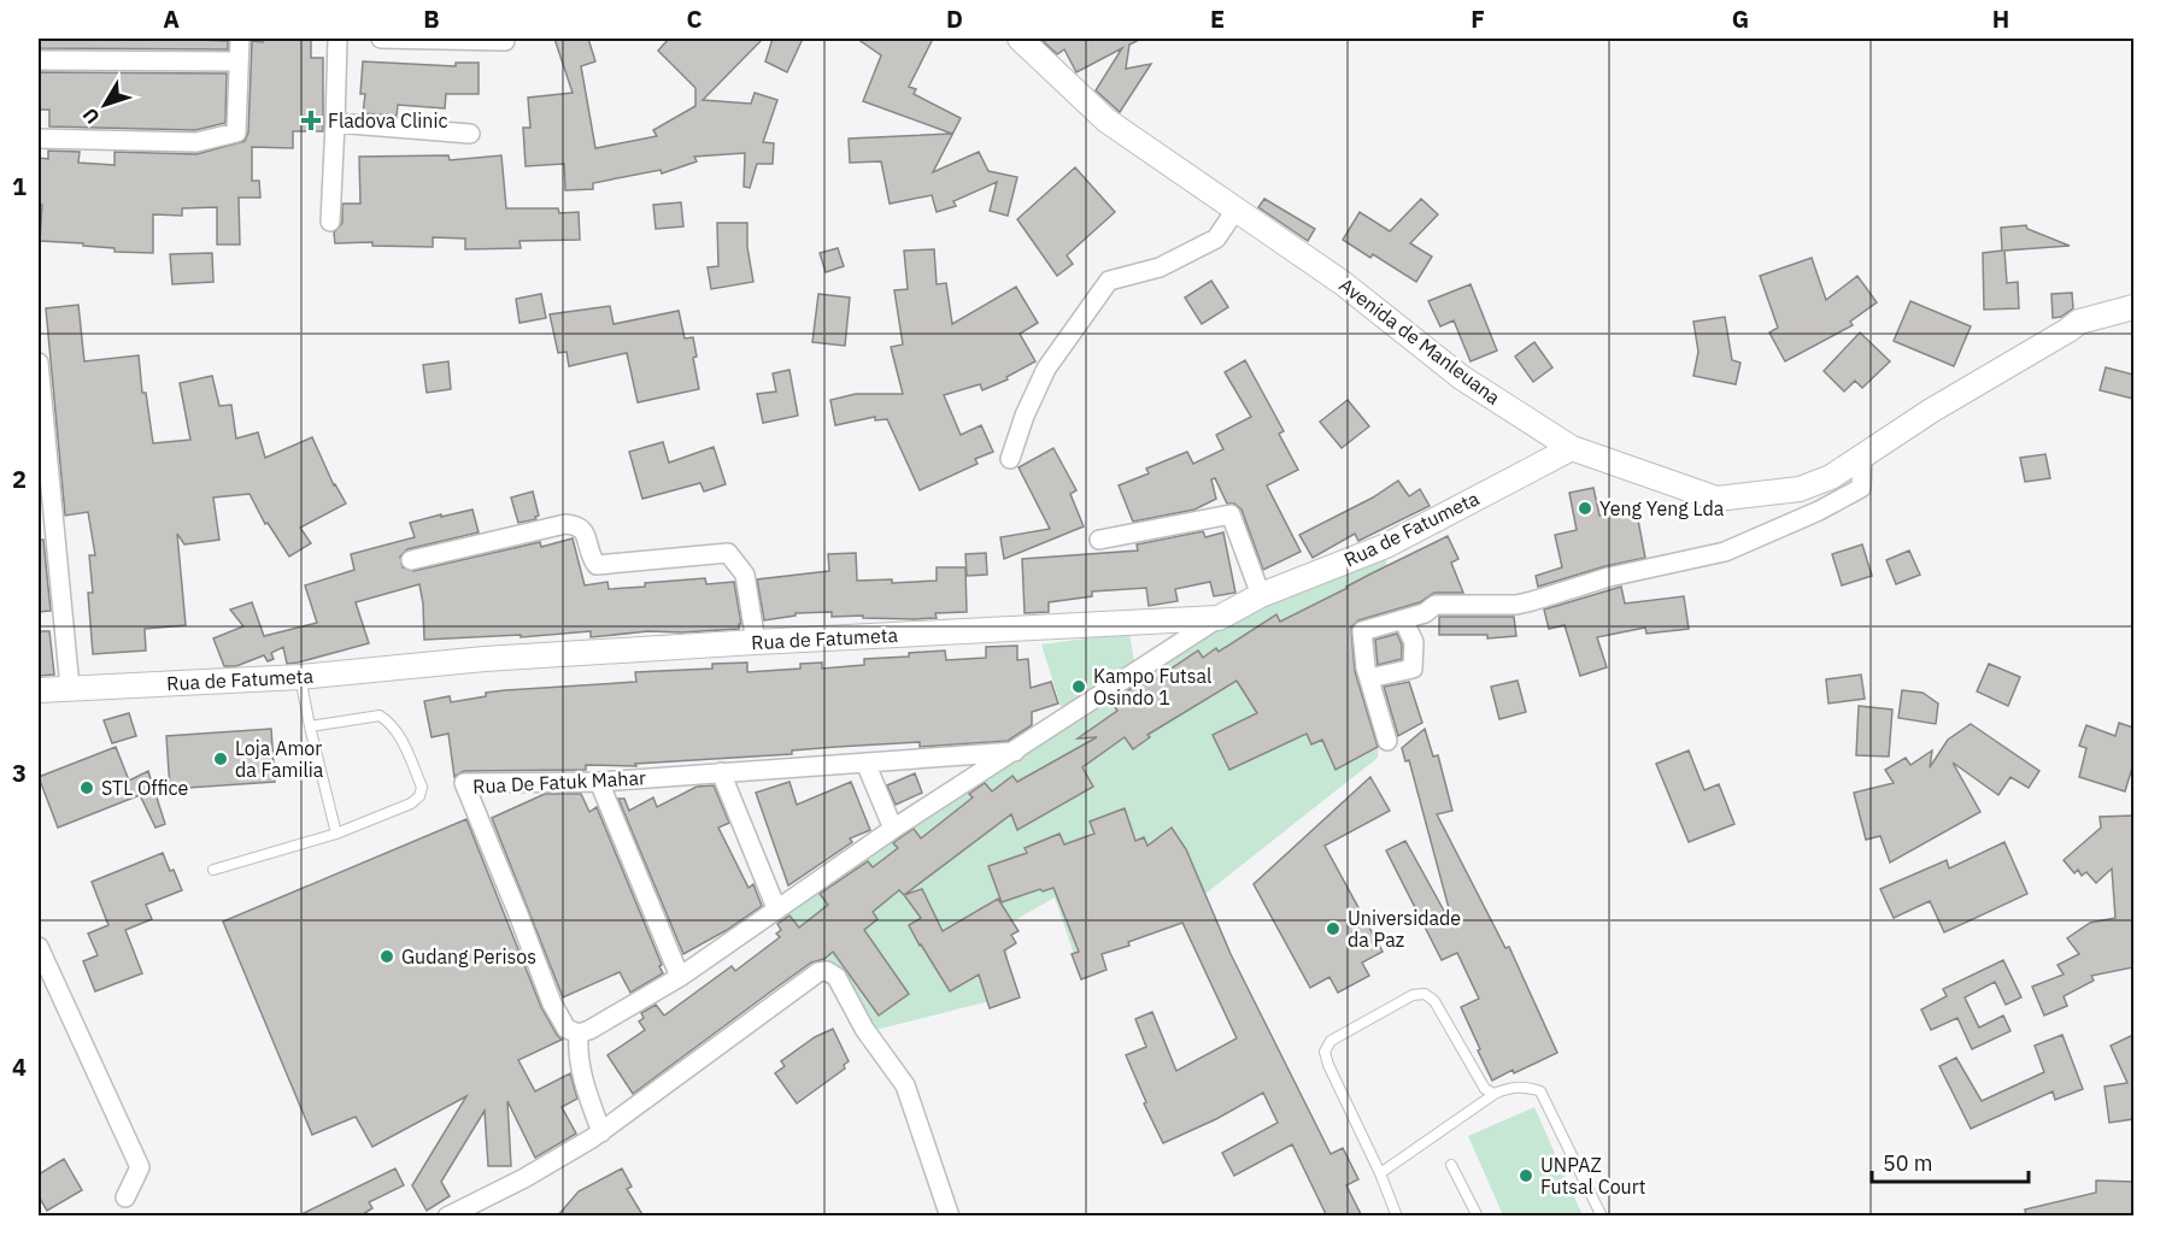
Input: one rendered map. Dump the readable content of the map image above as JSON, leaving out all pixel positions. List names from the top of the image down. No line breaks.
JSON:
{"streets":{"street":["Avenida de Manleuana","Rua de Fatumeta","Rua De Fatuk Mahar"]},"crossings":[["Avenida de Manleuana","Rua de Fatumeta"],["Rua de Fatumeta","Rua De Fatuk Mahar"]],"places":{"health":["Fladova Clinic"],"other":["Yeng Yeng Lda","Kampo Futsal Osindo 1","Loja Amor da Familia","STL Office","Universidade da Paz","Gudang Perisos","UNPAZ Futsal Court"]},"scale_bar":"50 m","north":"bottom left","grid":{"columns":["A","B","C","D","E","F","G","H"],"rows":["1","2","3","4"]}}
